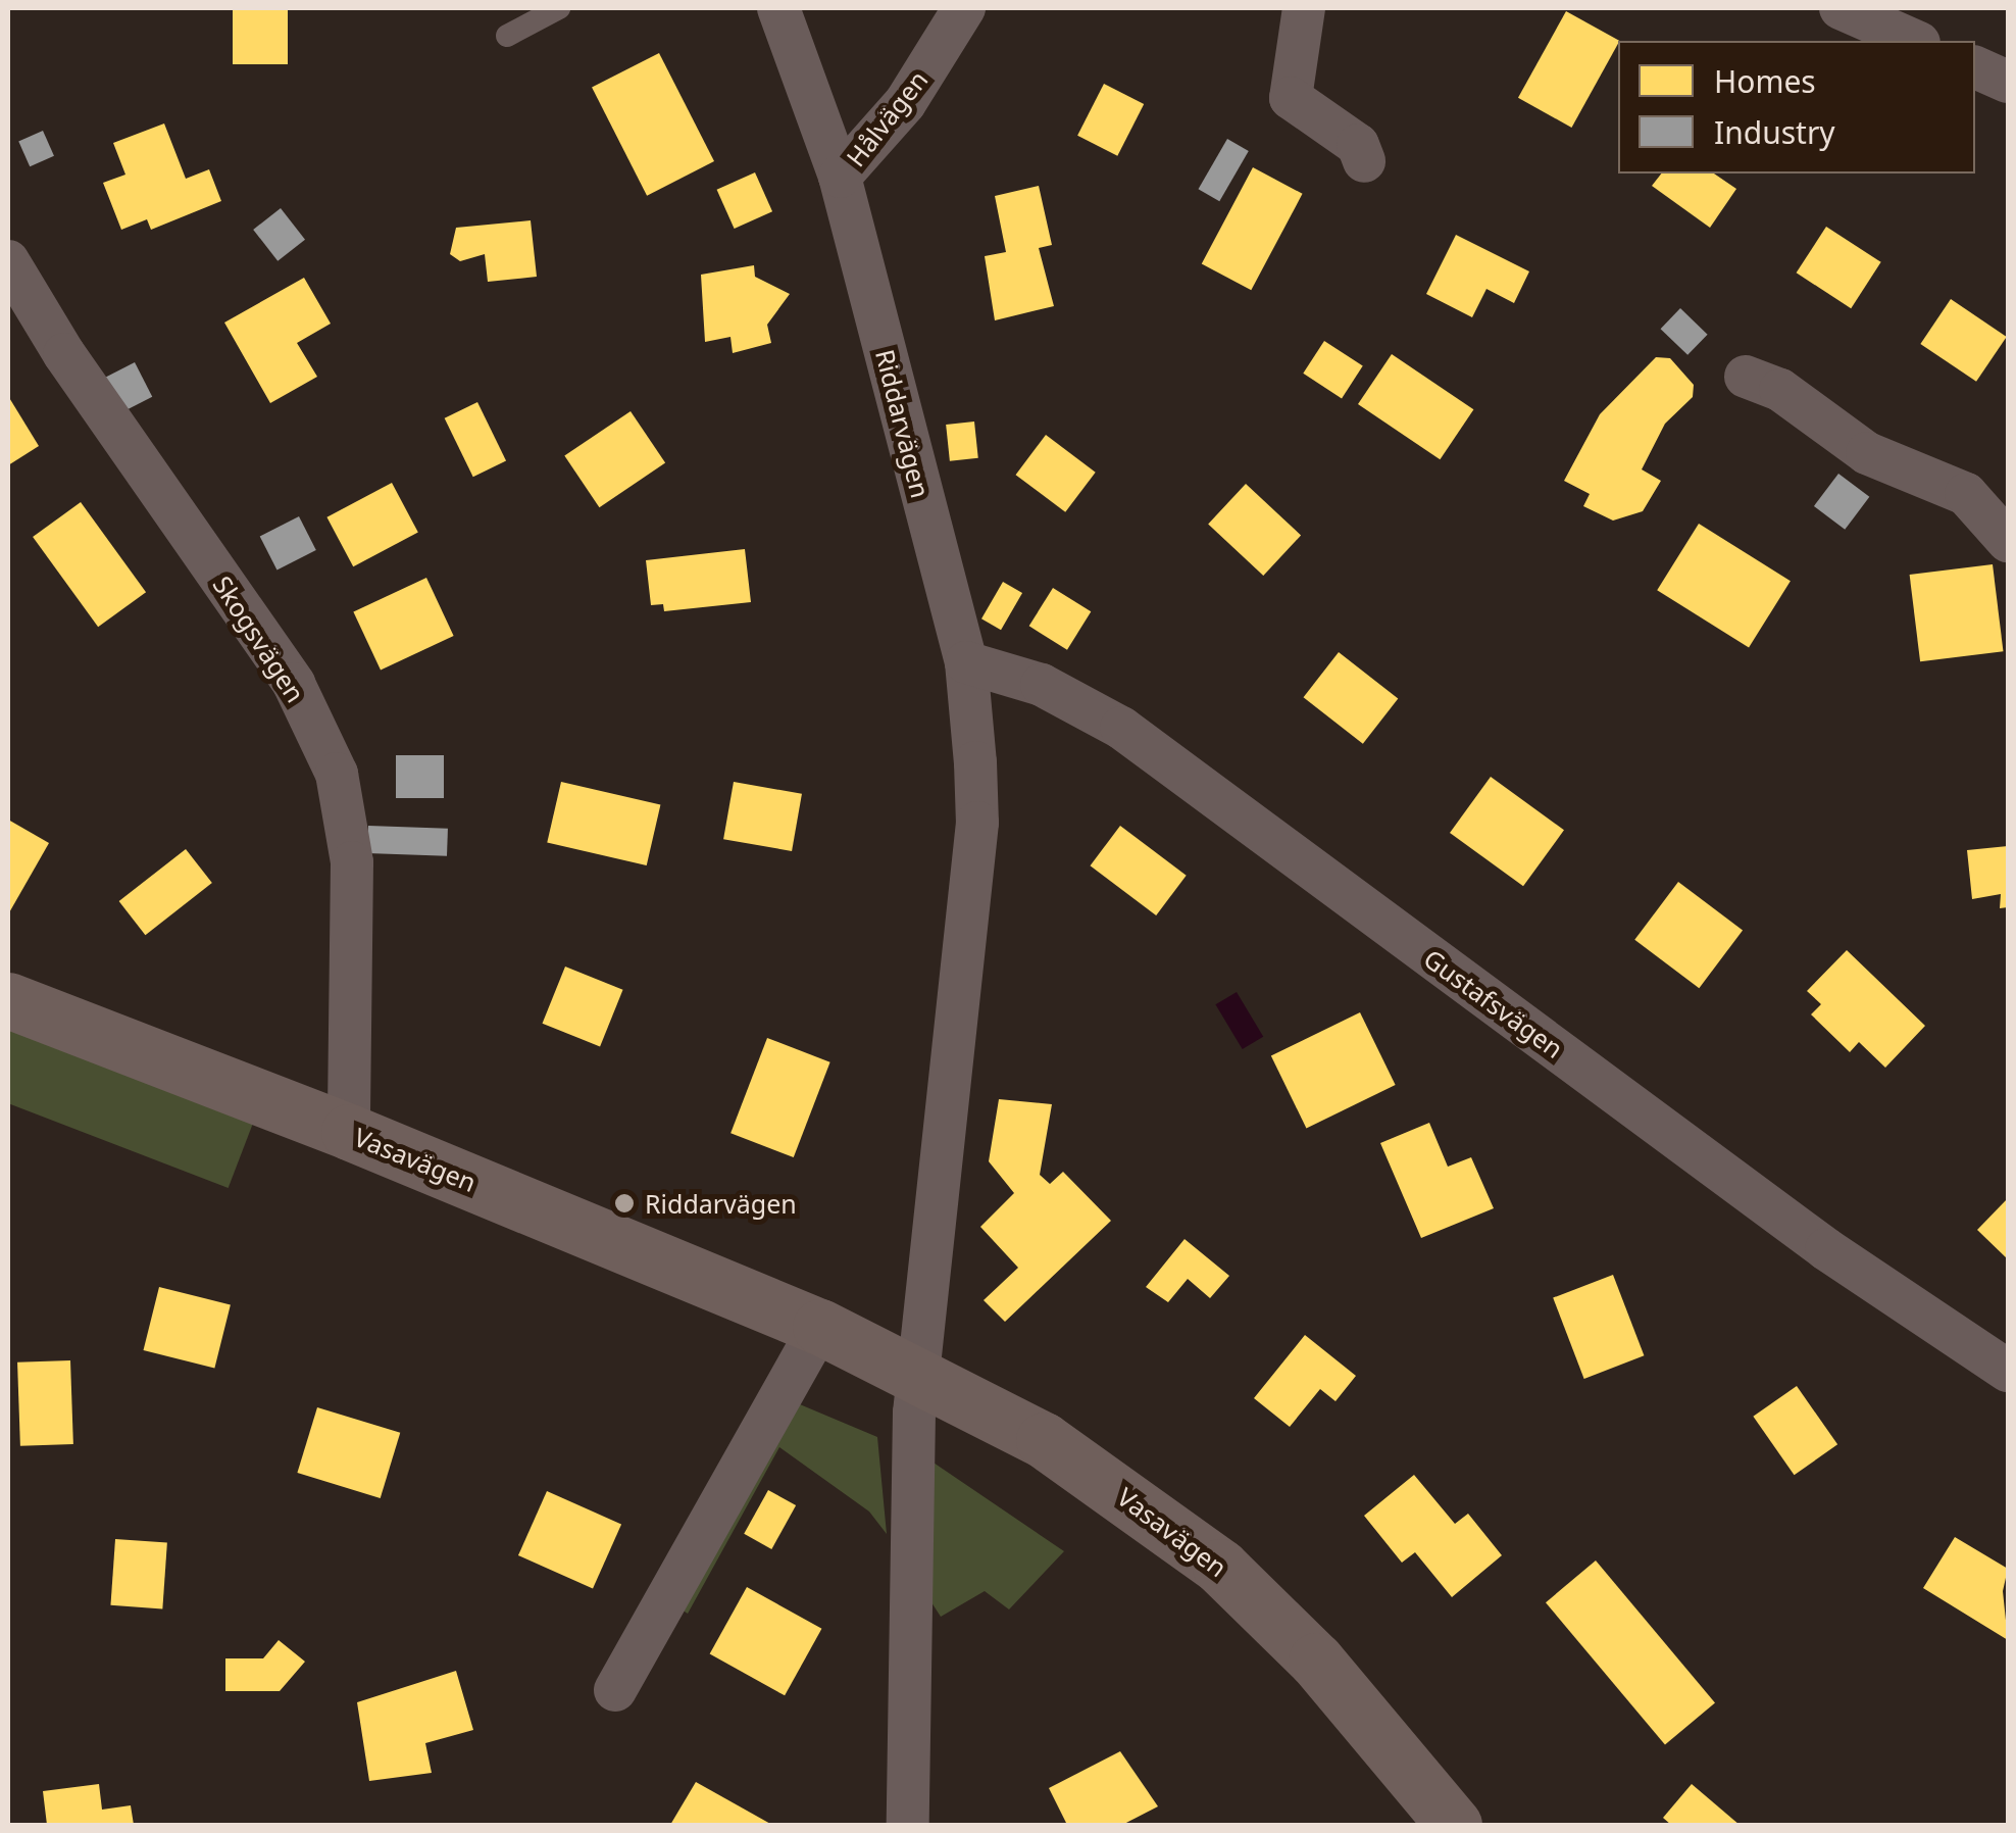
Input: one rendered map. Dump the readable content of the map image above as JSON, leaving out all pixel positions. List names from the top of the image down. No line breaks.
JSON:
{"streets":{"street":["Hålvägen","Riddarvägen","Skogsvägen","Gustafsvägen","Vasavägen"]},"crossings":[["Hålvägen","Riddarvägen"],["Riddarvägen","Gustafsvägen"],["Riddarvägen","Vasavägen"],["Skogsvägen","Vasavägen"]],"places":["Riddarvägen"],"legend":["Homes","Industry"]}
